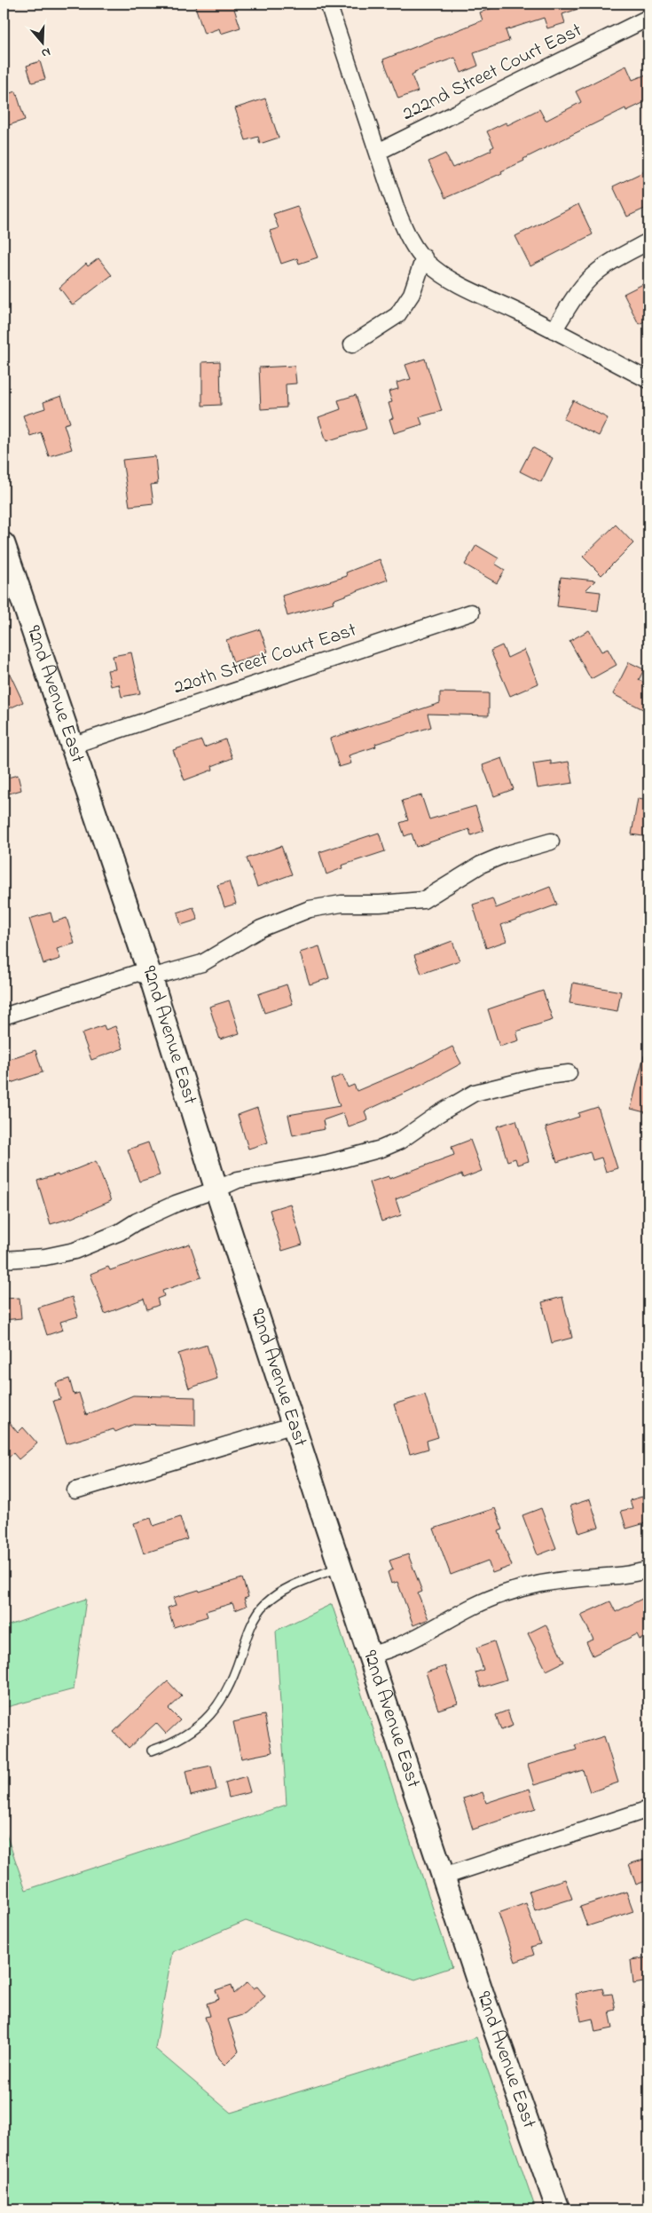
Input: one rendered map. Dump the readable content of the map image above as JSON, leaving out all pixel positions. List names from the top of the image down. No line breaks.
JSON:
{"streets":{"street":["222nd Street Court East","220th Street Court East","92nd Avenue East"]},"crossings":[["220th Street Court East","92nd Avenue East"]],"north":"bottom"}
